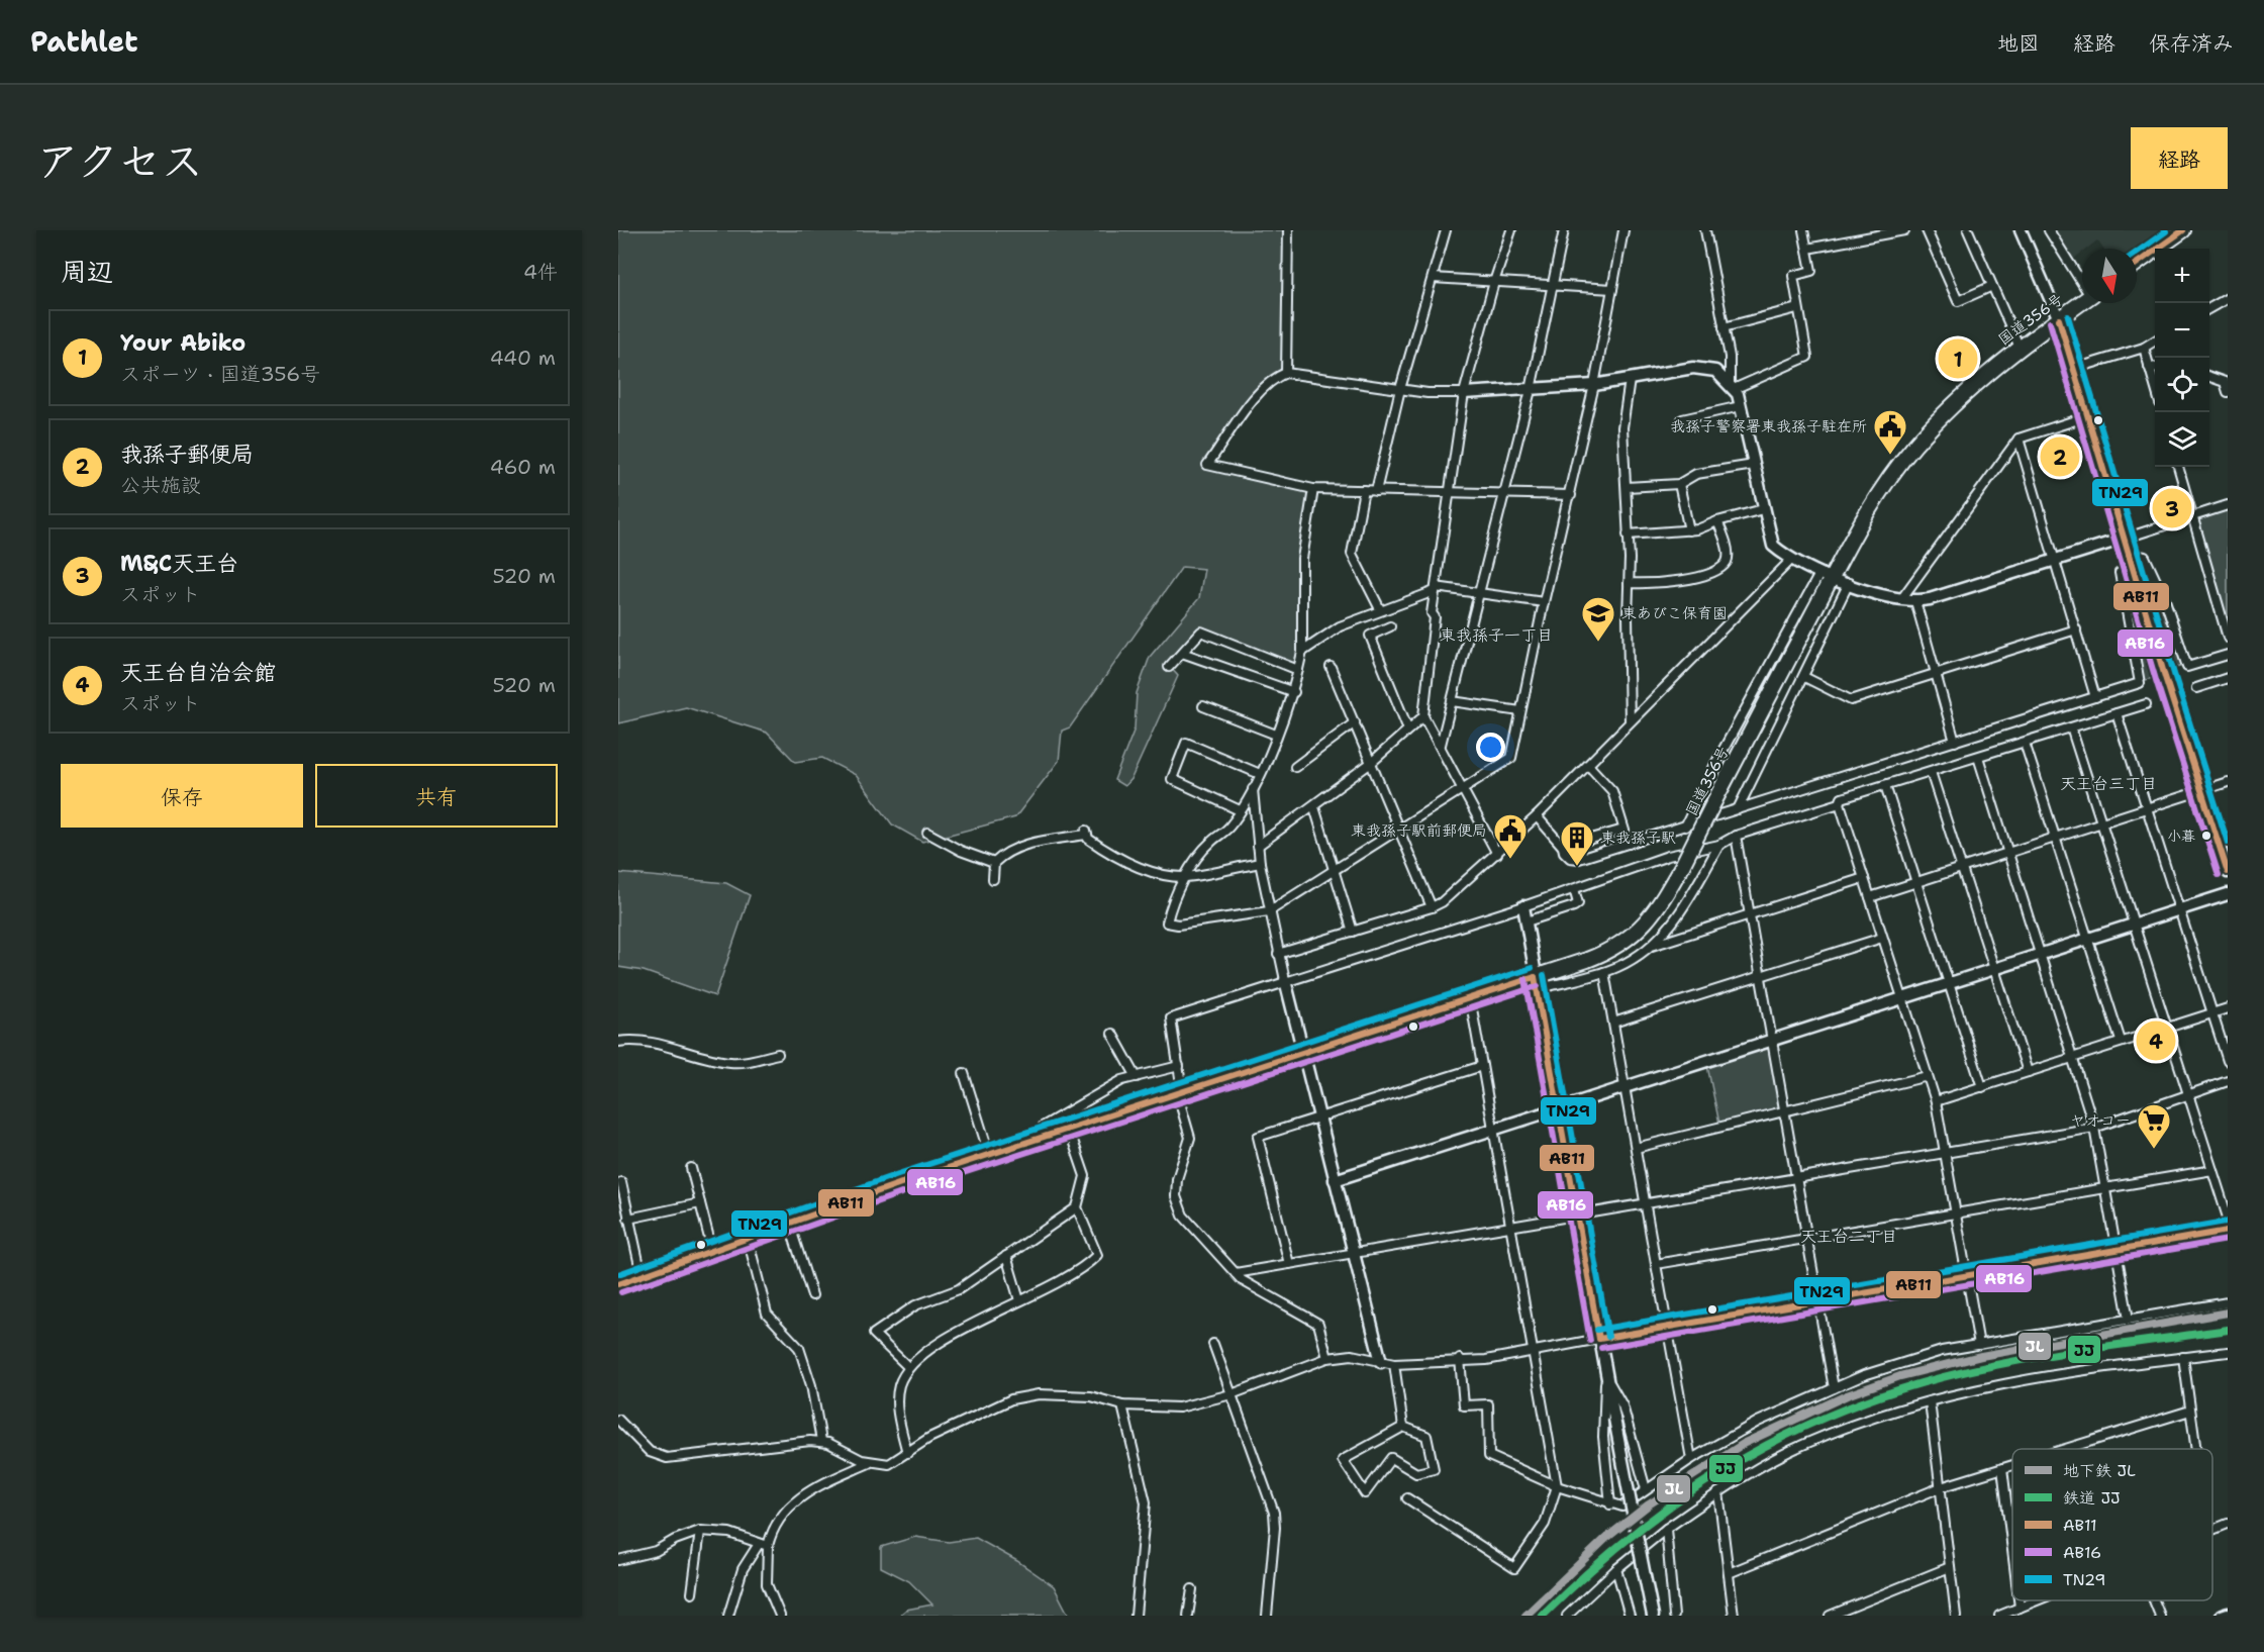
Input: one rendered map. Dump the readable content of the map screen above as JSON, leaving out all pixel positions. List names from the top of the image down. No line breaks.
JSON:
{"streets":{"highway":["国道356号"]},"districts":["東我孫子一丁目","天王台三丁目","天王台二丁目"],"places":{"public building":["我孫子警察署東我孫子駐在所","東我孫子駅前郵便局"],"school or university":["東あびこ保育園"],"other":["小暮"],"building":["東我孫子駅"],"supermarket":["ヤオコー"]},"lines":["transit line AB11","transit line TN29","transit line AB16","metro line JL","rail line JJ"],"legend":["地下鉄 JL","鉄道 JJ","AB11","AB16","TN29"],"north":"bottom","page":{"header":"Pathlet","nav":["地図","経路","保存済み"],"title":"アクセス","buttons":["経路",["保存","共有"]],"heading":["周辺","4件"],"map_buttons":["+","−"],"list":[{"mark":"1","name":"Your Abiko","note":"スポーツ · 国道356号","value":"440 m"},{"mark":"2","name":"我孫子郵便局","note":"公共施設","value":"460 m"},{"mark":"3","name":"M&C天王台","note":"スポット","value":"520 m"},{"mark":"4","name":"天王台自治会館","note":"スポット","value":"520 m"}],"pins":["1","2","3","4"]}}
